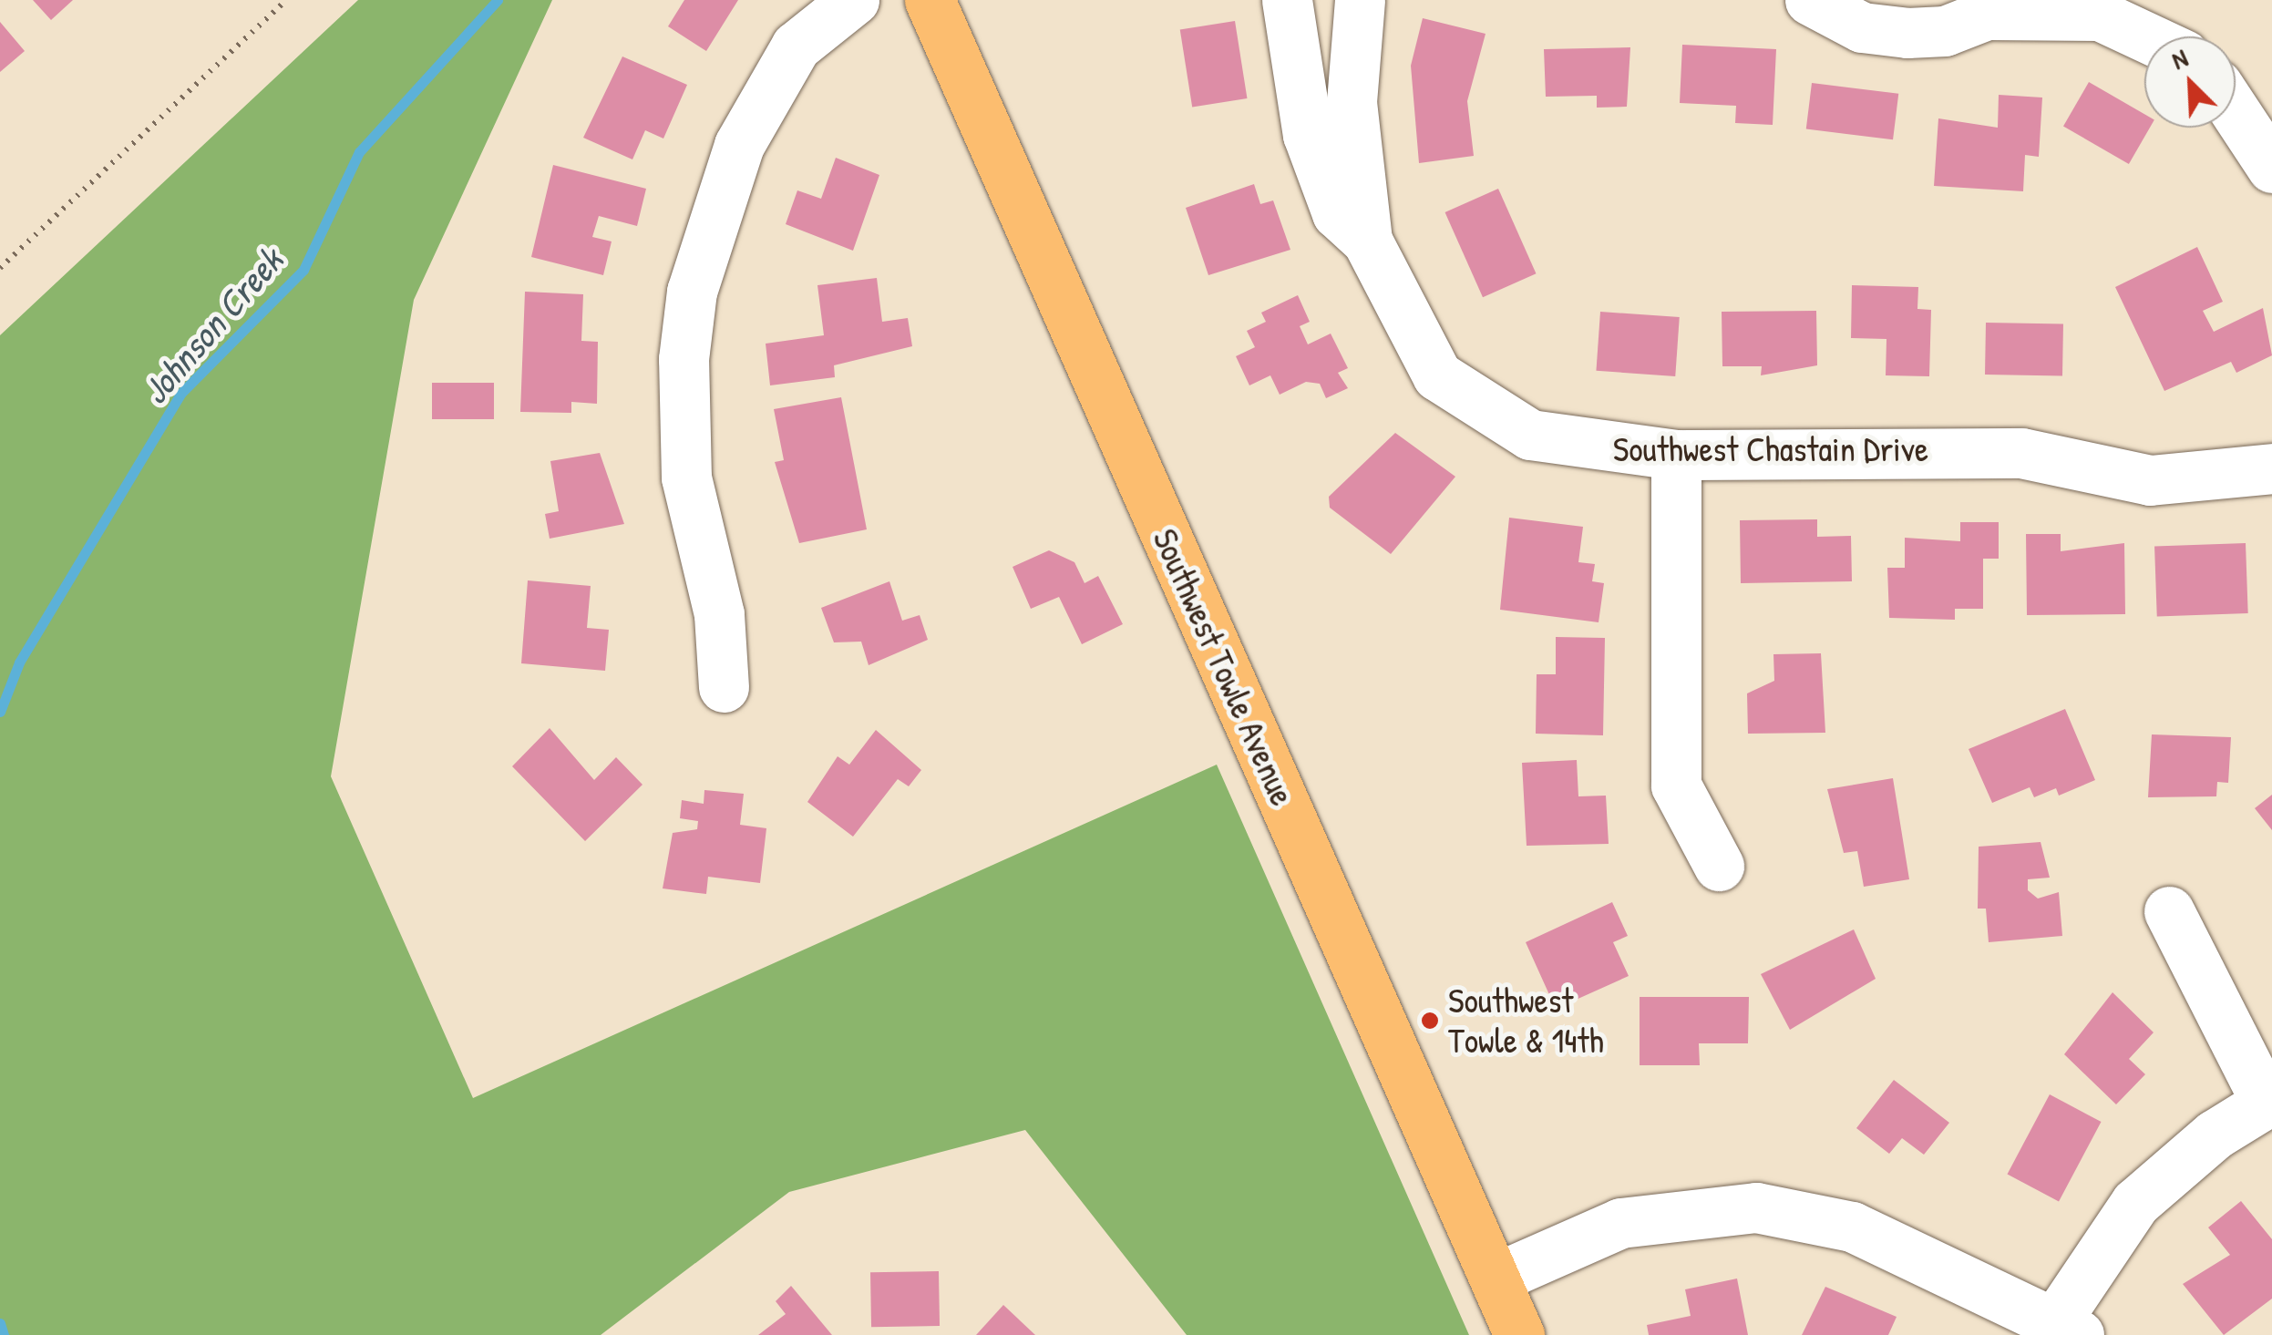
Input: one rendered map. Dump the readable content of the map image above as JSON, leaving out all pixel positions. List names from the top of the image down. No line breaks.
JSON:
{"streets":{"main road":["Southwest Towle Avenue"],"street":["Southwest Chastain Drive"]},"water":["Johnson Creek"],"places":["Southwest Towle & 14th"],"north":"top left"}
